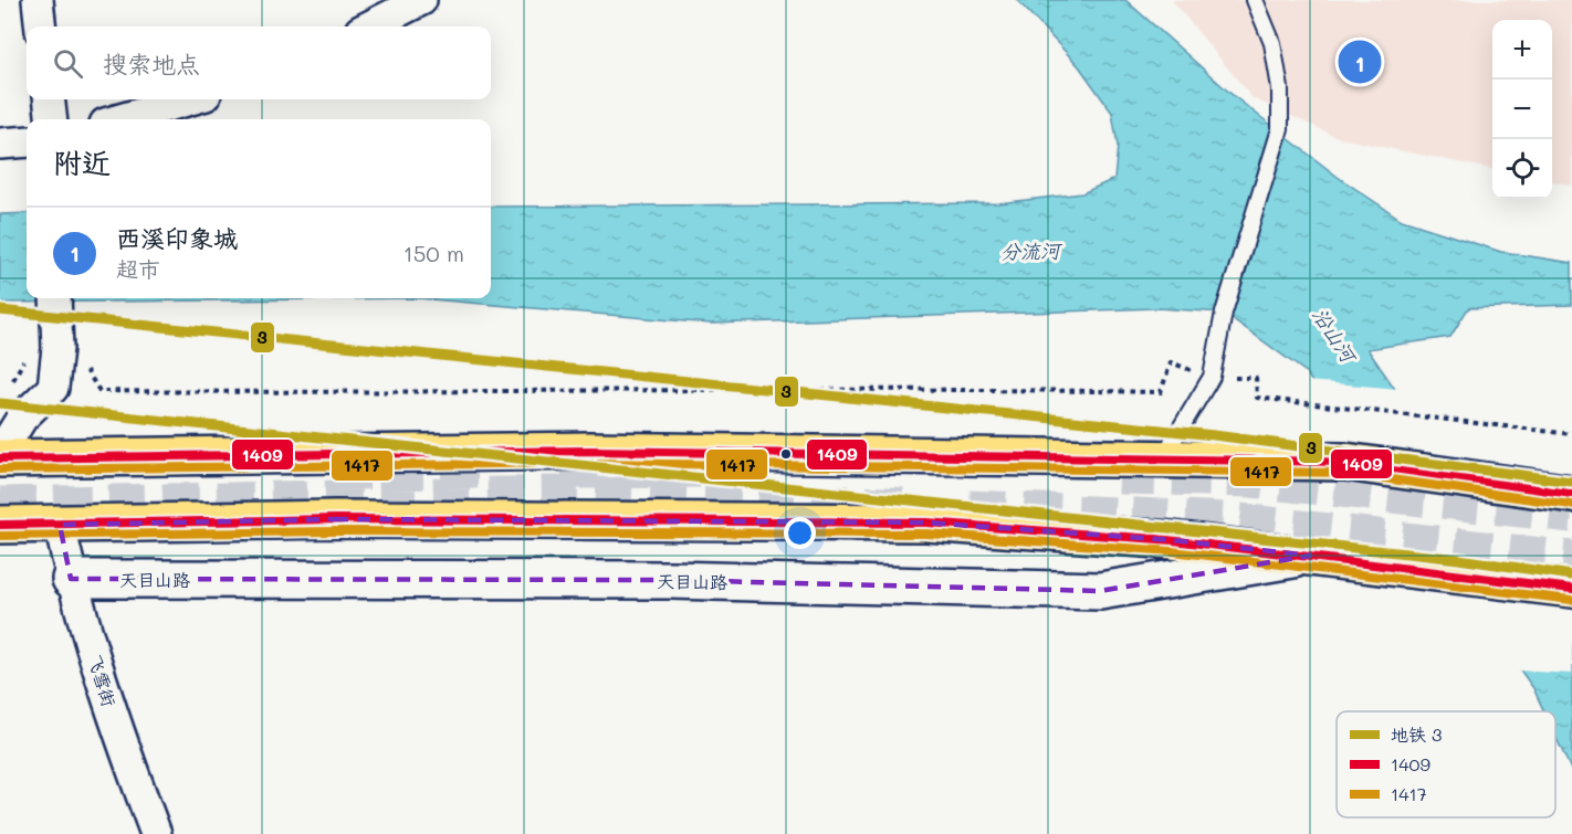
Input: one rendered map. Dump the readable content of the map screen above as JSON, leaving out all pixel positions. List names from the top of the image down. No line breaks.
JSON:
{"streets":{"main road":["天目山路"],"street":["飞雪街"]},"crossings":[["天目山路","飞雪街"]],"water":["分流河","沿山河"],"lines":["metro line 3","transit line 1409","transit line 1417"],"legend":["地铁 3","1409","1417"],"page":{"map_buttons":["+","−"],"search":"搜索地点","pins":"1","heading":"附近","list":[{"mark":"1","name":"西溪印象城","note":"超市","value":"150 m"}]}}
